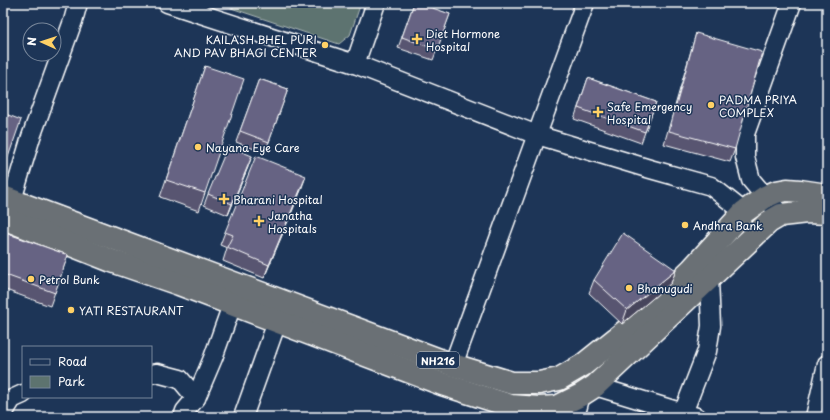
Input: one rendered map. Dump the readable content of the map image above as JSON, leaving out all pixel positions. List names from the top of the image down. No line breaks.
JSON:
{"streets":{"highway":["NH216"]},"places":{"health":["Diet Hormone Hospital","Safe Emergency Hospital","Bharani Hospital","Janatha Hospitals"],"other":["KAILASH BHEL PURI AND PAV BHAGI CENTER","PADMA PRIYA COMPLEX","Nayana Eye Care","Andhra Bank","Petrol Bunk","Bhanugudi","YATI RESTAURANT"]},"legend":["Road","Park"],"north":"left"}
